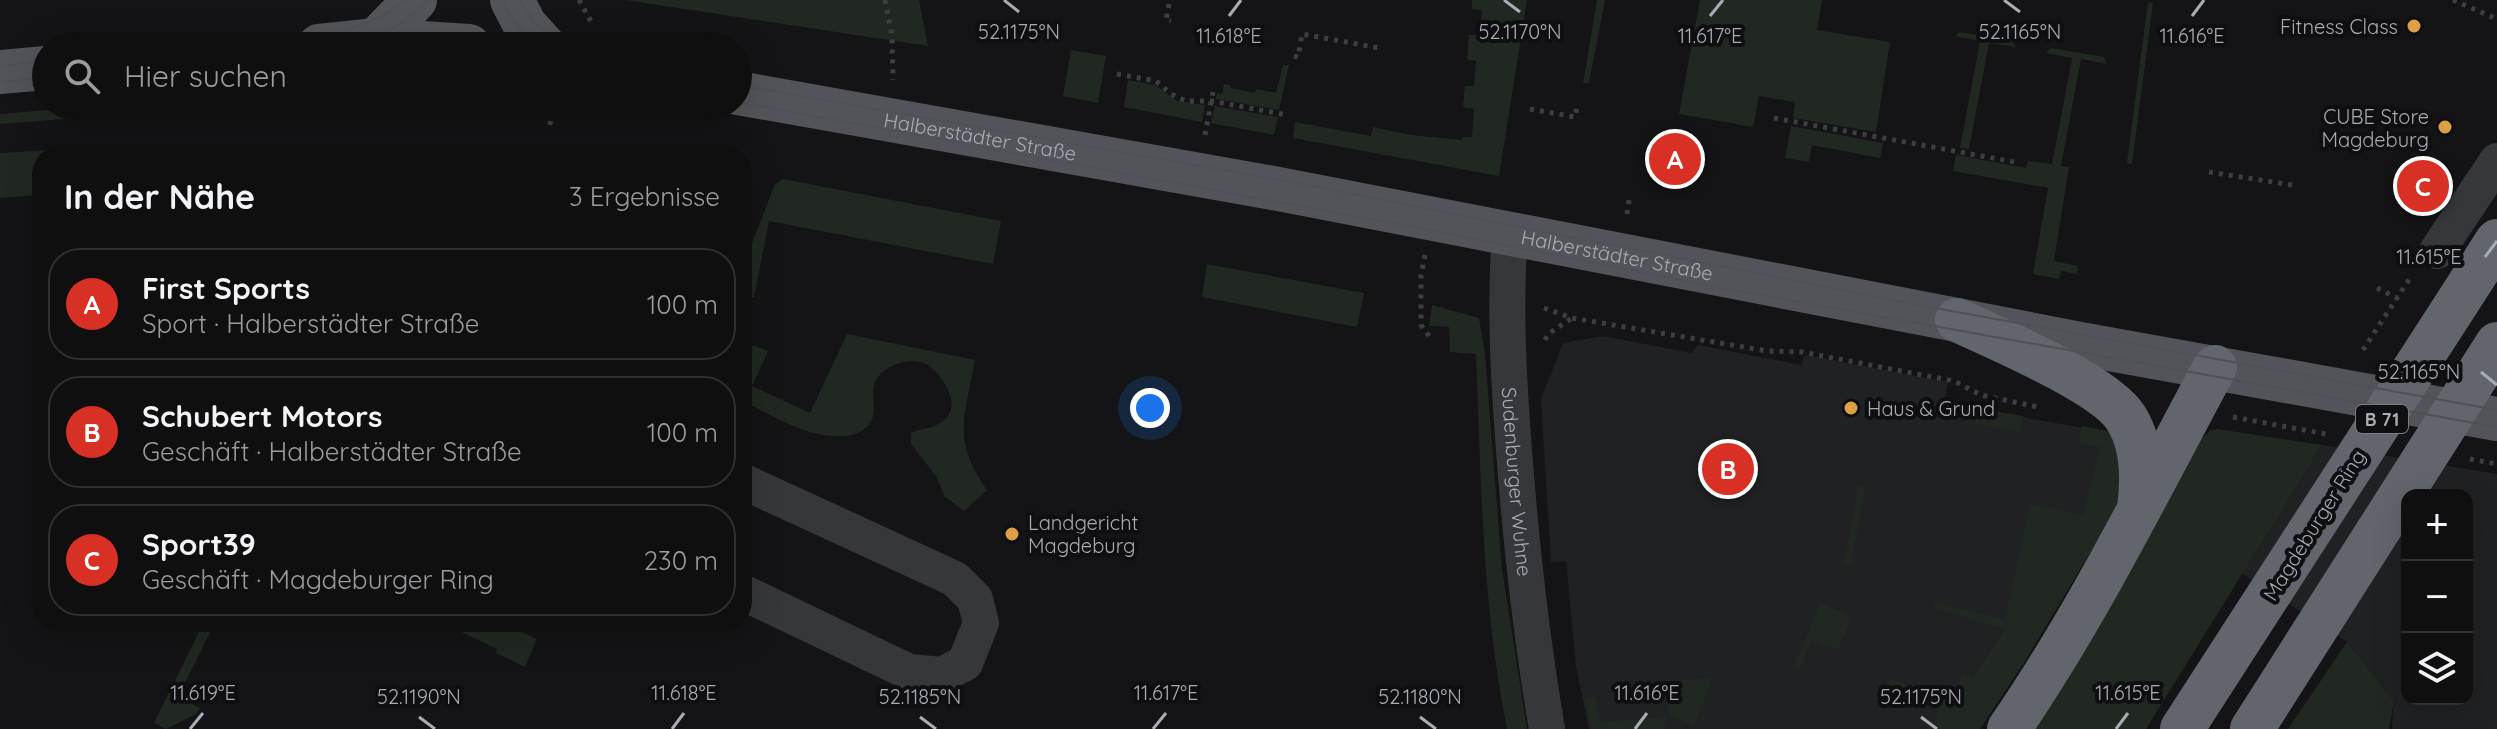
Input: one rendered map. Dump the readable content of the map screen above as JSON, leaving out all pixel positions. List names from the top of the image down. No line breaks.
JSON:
{"streets":{"highway":["B 71","Magdeburger Ring"],"main road":["Halberstädter Straße"],"street":["Sudenburger Wuhne"]},"crossings":[["Halberstädter Straße","Sudenburger Wuhne"]],"places":["Fitness Class","CUBE Store Magdeburg","Haus & Grund","Landgericht Magdeburg"],"page":{"search":"Hier suchen","pins":["A","C","B"],"heading":["In der Nähe","3 Ergebnisse"],"list":[{"mark":"A","name":"First Sports","note":"Sport · Halberstädter Straße","value":"100 m"},{"mark":"B","name":"Schubert Motors","note":"Geschäft · Halberstädter Straße","value":"100 m"},{"mark":"C","name":"Sport39","note":"Geschäft · Magdeburger Ring","value":"230 m"}],"map_buttons":["+","−"]},"coordinates":["52.1175°N","52.1170°N","52.1165°N","11.618°E","11.617°E","11.616°E","11.615°E","11.619°E","52.1190°N","52.1185°N","52.1180°N"]}
